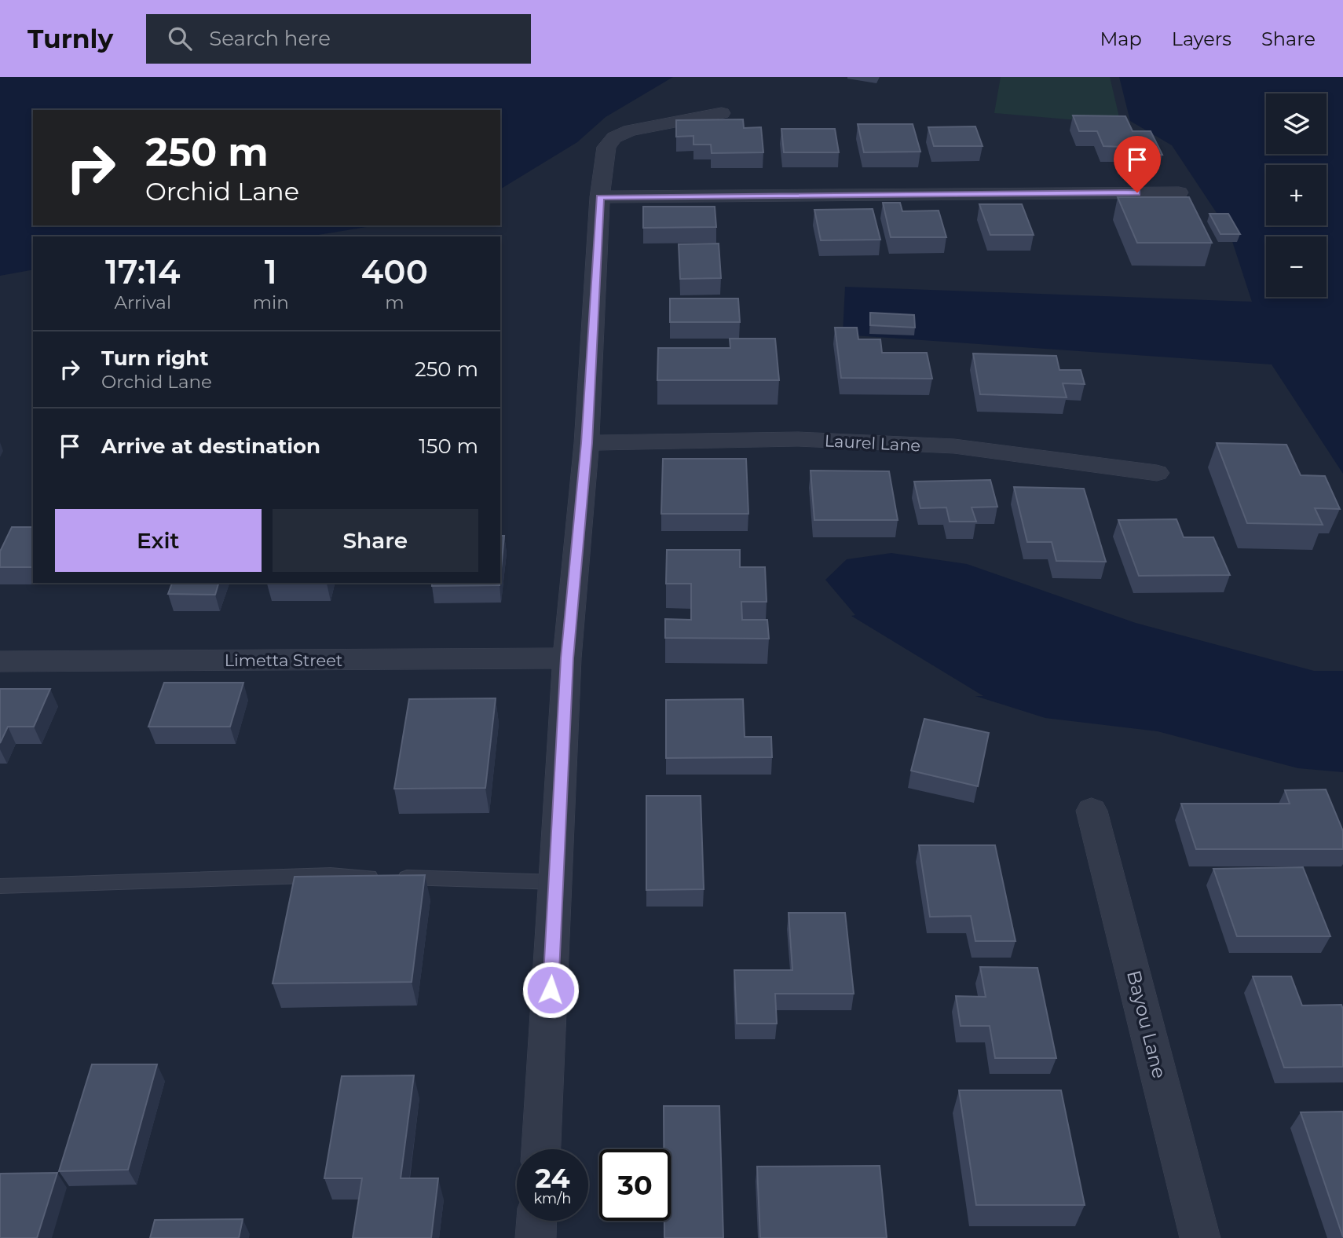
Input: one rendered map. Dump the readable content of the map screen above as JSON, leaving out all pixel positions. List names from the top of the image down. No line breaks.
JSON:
{"streets":{"street":["Laurel Lane","Limetta Street","Bayou Lane"]},"page":{"header":"Turnly","search":"Search here","nav":["Map","Layers","Share"],"map_buttons":["+","−"],"turn":["250 m","Orchid Lane"],"eta":["17:14","Arrival","1","min","400","m"],"list":[{"name":"Turn right","note":"Orchid Lane","value":"250 m"},{"name":"Arrive at destination","value":"150 m"}],"buttons":["Exit","Share"],"speed":"24 km/h","limit":"30"}}
